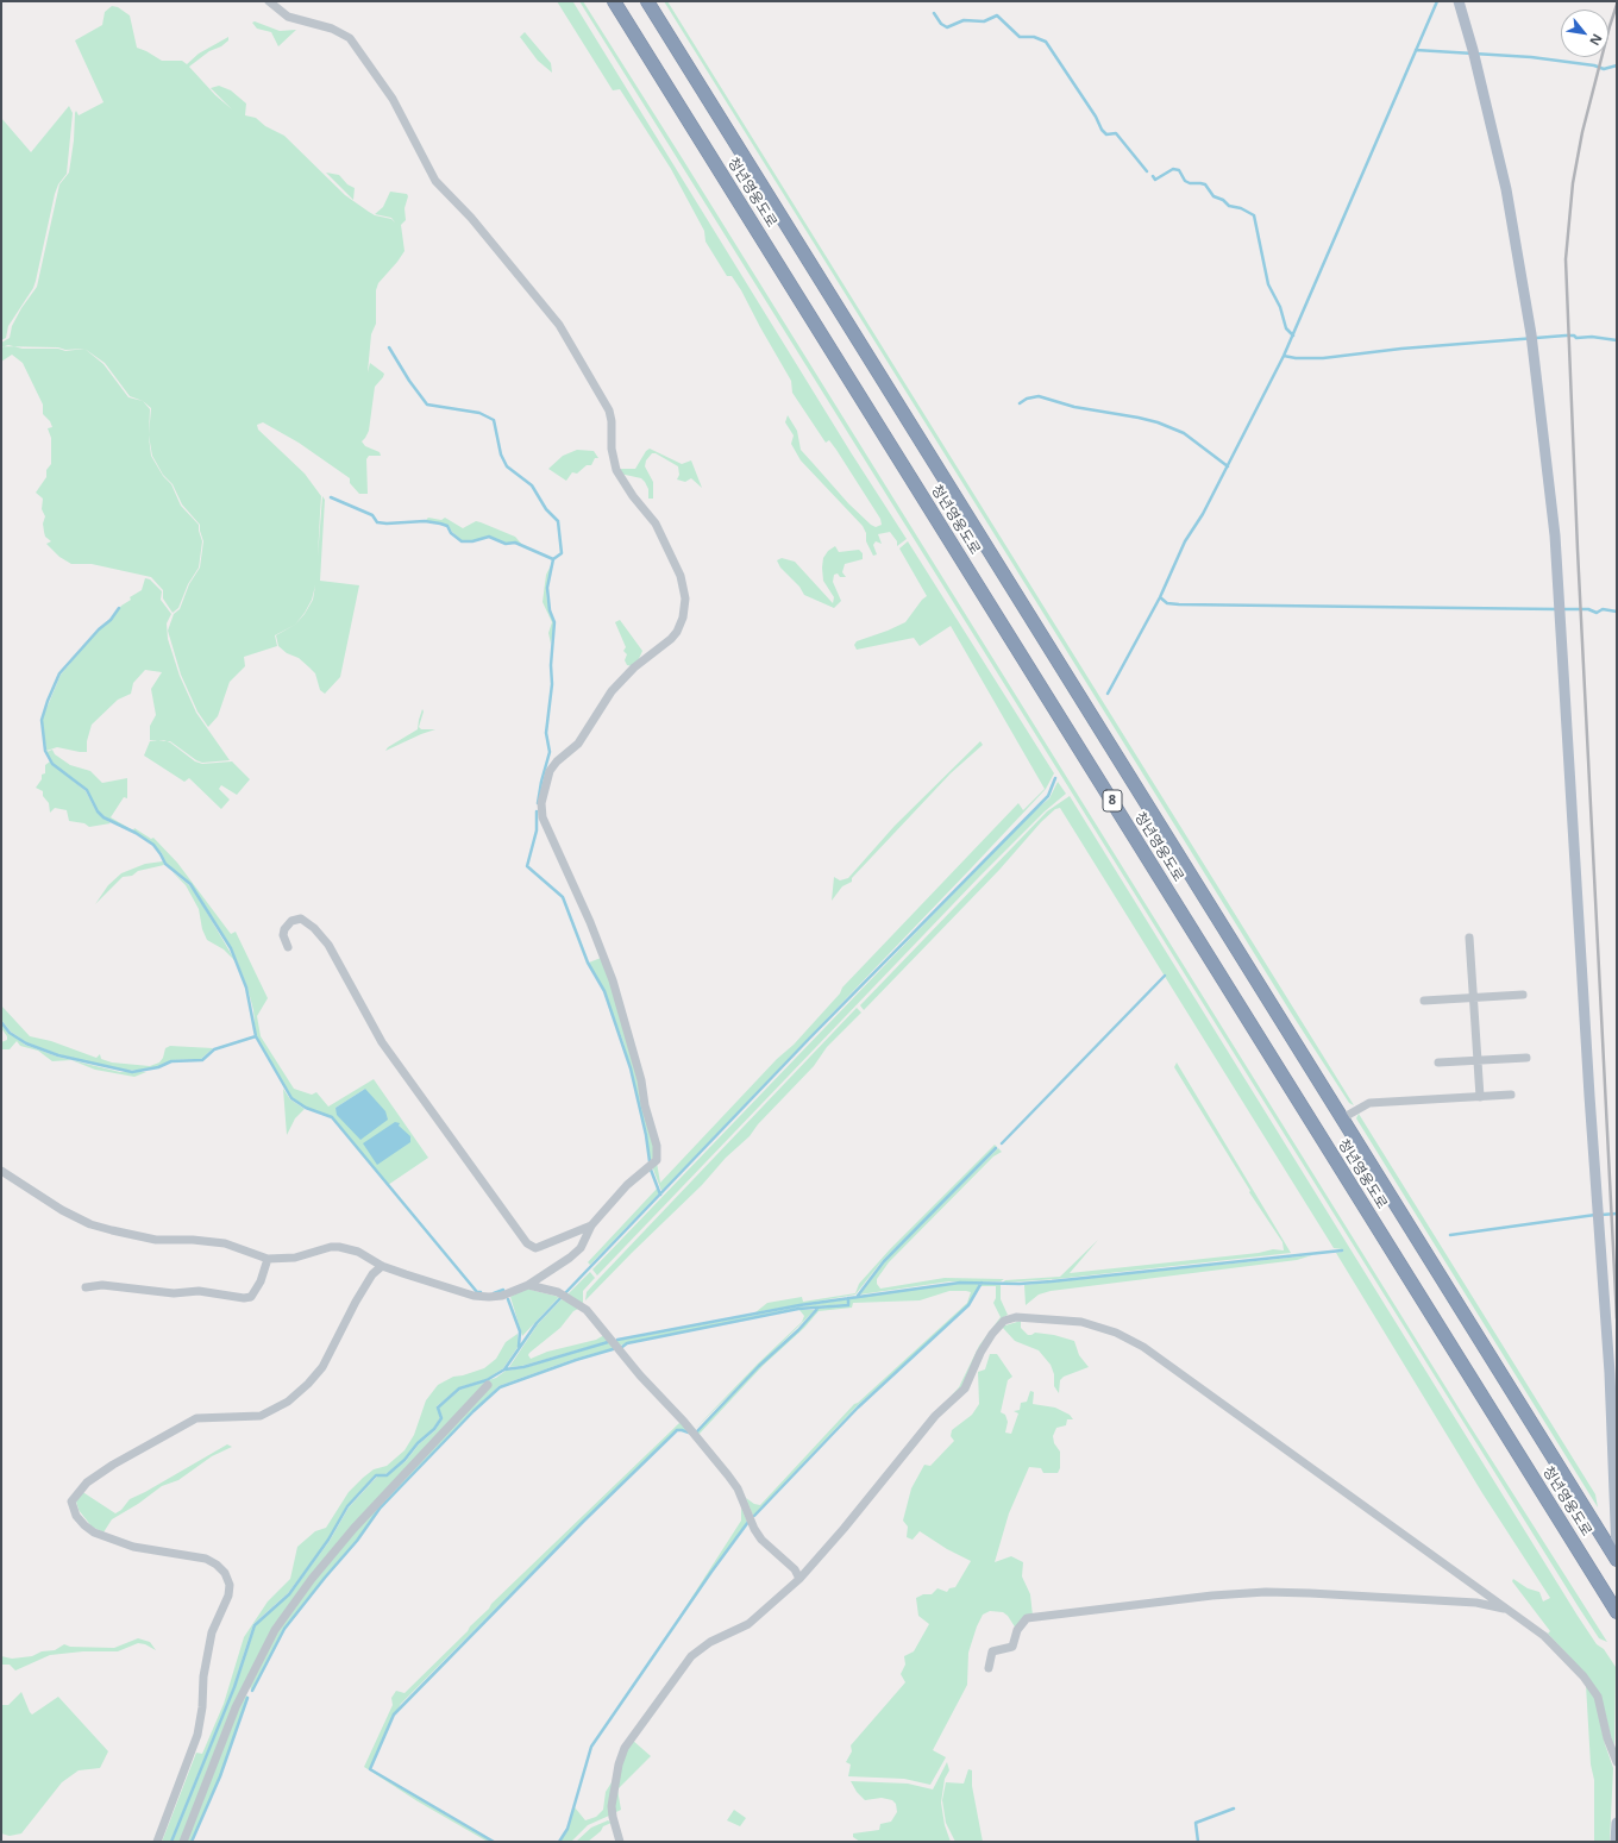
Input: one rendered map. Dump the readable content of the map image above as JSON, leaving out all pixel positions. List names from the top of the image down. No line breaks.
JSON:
{"streets":{"highway":["청년영웅도로","8"]},"north":"bottom right"}
